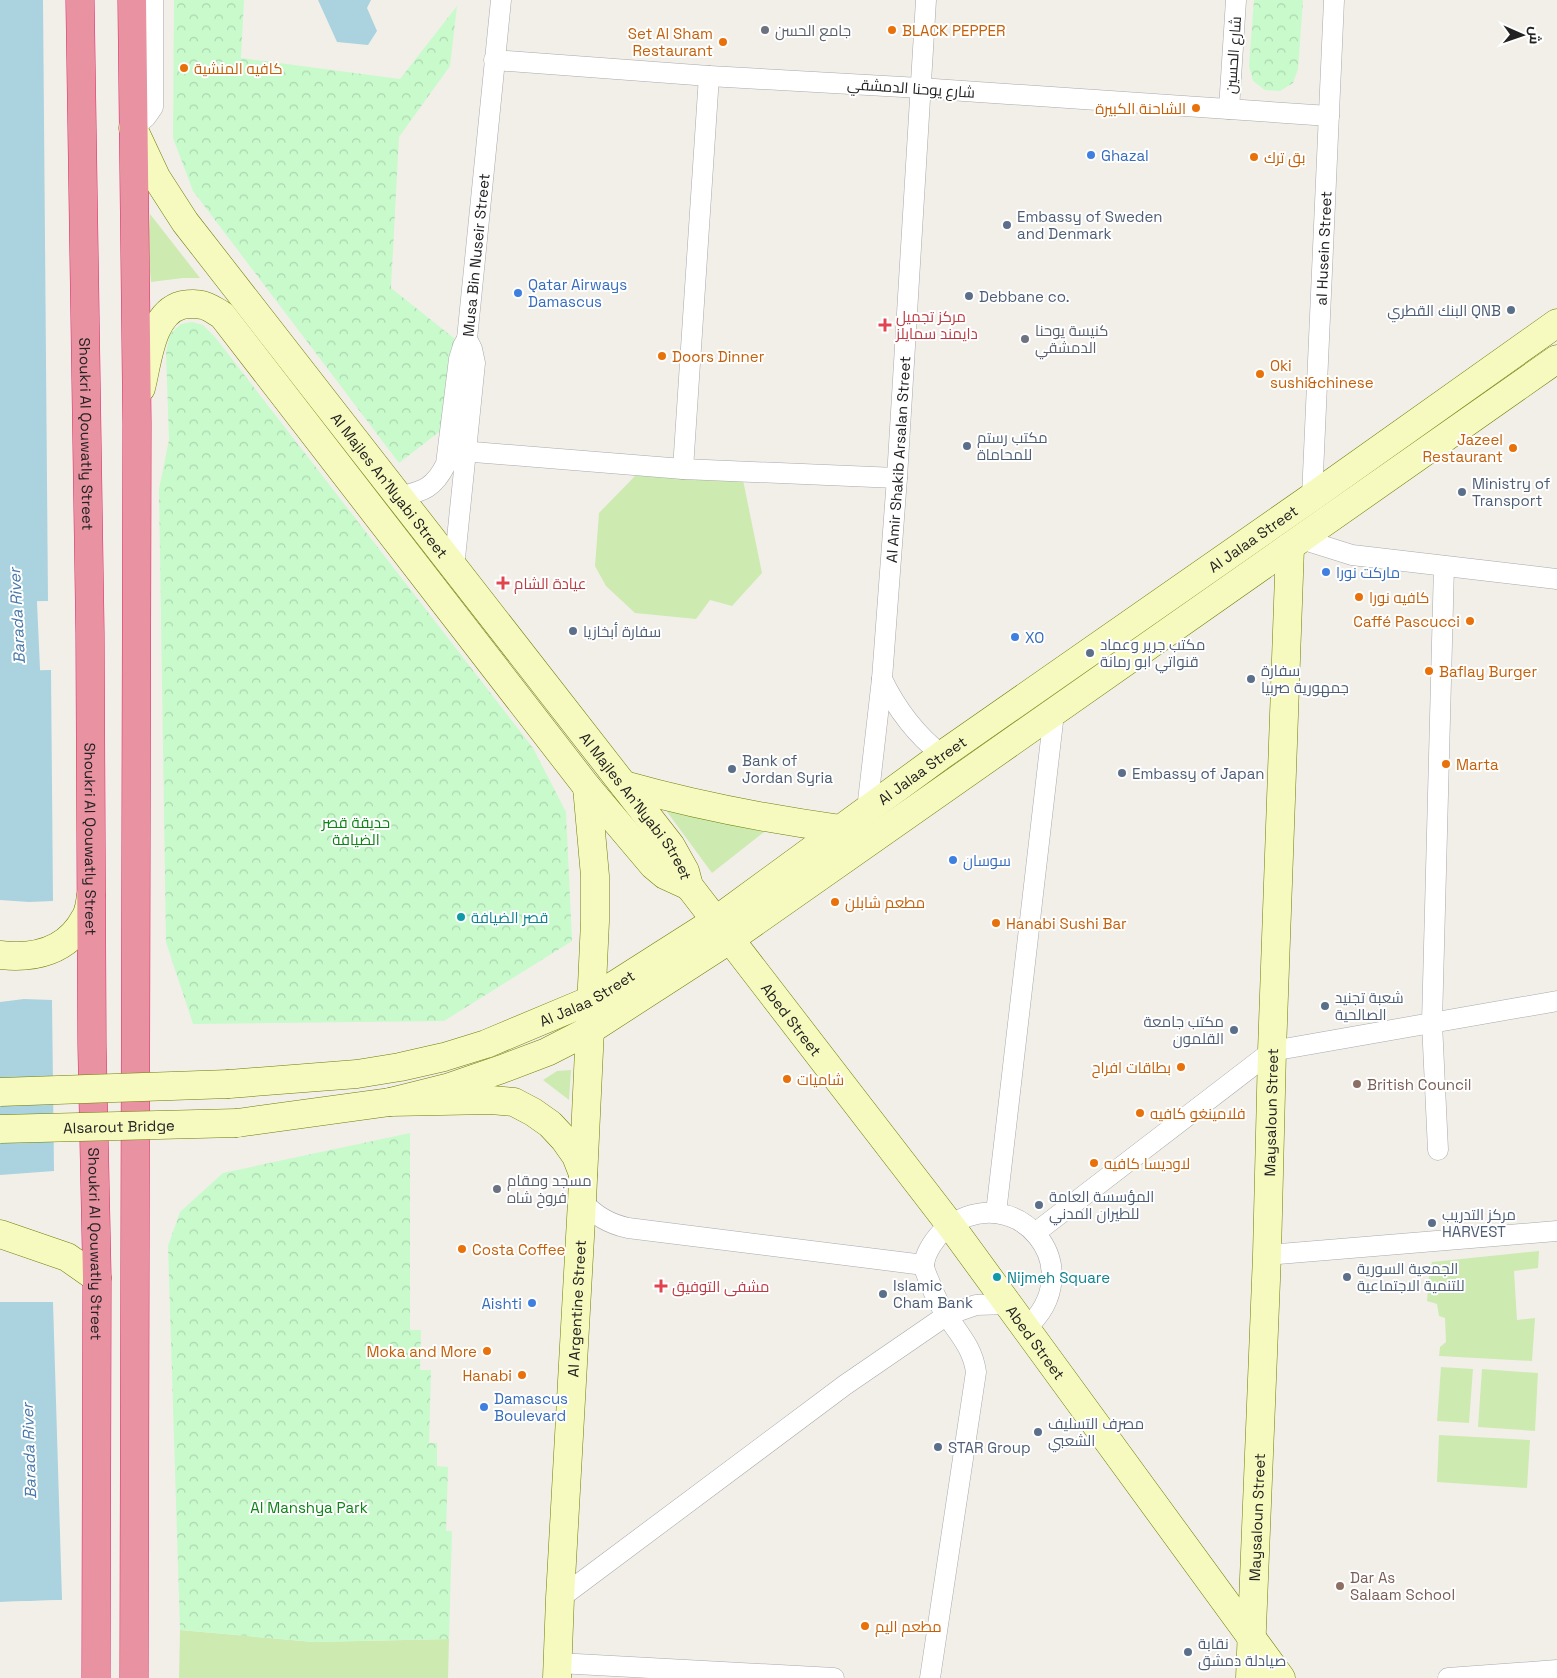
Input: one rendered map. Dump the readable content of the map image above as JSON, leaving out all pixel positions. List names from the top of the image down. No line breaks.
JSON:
{"streets":{"highway":["Shoukri Al Qouwatly Street"],"main road":["Al Majles An'Nyabi Street","Al Jalaa Street","Abed Street","Maysaloun Street","Alsarout Bridge","Al Argentine Street"],"street":["شارع الحسين","شارع يوحنا الدمشقي","al Husein Street","Musa Bin Nuseir Street","Al Amir Shakib Arsalan Street"]},"crossings":[["شارع الحسين","شارع يوحنا الدمشقي"],["شارع يوحنا الدمشقي","al Husein Street"],["شارع يوحنا الدمشقي","Musa Bin Nuseir Street"],["شارع يوحنا الدمشقي","Al Amir Shakib Arsalan Street"],["al Husein Street","Al Jalaa Street"],["Musa Bin Nuseir Street","Al Majles An'Nyabi Street"],["Al Amir Shakib Arsalan Street","Al Jalaa Street"],["Al Majles An'Nyabi Street","Abed Street"],["Al Majles An'Nyabi Street","Al Argentine Street"],["Al Jalaa Street","Abed Street"],["Al Jalaa Street","Maysaloun Street"],["Al Jalaa Street","Alsarout Bridge"],["Al Jalaa Street","Al Argentine Street"],["Abed Street","Maysaloun Street"]],"water":["Barada River"],"parks":["حديقة قصر الضيافة","Al Manshya Park"],"places":{"other":["جامع الحسن","BLACK PEPPER","Set Al Sham Restaurant","كافيه المنشية","الشاحنة الكبيرة","Ghazal","بق ترك","Embassy of Sweden and Denmark","Qatar Airways Damascus","Debbane co.","البنك القطري QNB","كنيسة يوحنا الدمشقي","Doors Dinner","Oki sushi&chinese","مكتب رستم للمحاماة","Jazeel Restaurant","Ministry of Transport","ماركت نورا","كافيه نورا","Caffé Pascucci","سفارة أبخازيا","XO","مكتب جرير وعماد قنواتي ابو رمانة","Baflay Burger","سفارة جمهورية صربيا","Marta","Bank of Jordan Syria","Embassy of Japan","سوسان","مطعم شابلن","قصر الضيافة","Hanabi Sushi Bar","شعبة تجنيد الصالحية","مكتب جامعة القلمون","بطاقات افراح","شاميات","British Council","فلامينغو كافيه","لاوديسا كافيه","مسجد ومقام فروخ شاه","المؤسسة العامة للطيران المدني","مركز التدريب HARVEST","Costa Coffee","Nijmeh Square","الجمعية السورية للتنمية الاجتماعية","Islamic Cham Bank","Aishti","Moka and More","Hanabi","Damascus Boulevard","مصرف التسليف الشعبي","STAR Group","Dar As Salaam School","مطعم اليم","نقابة صيادلة دمشق"],"health":["مركز تجميل دايمند سمايلز","عيادة الشام","مشفى التوفيق"]},"north":"right"}
